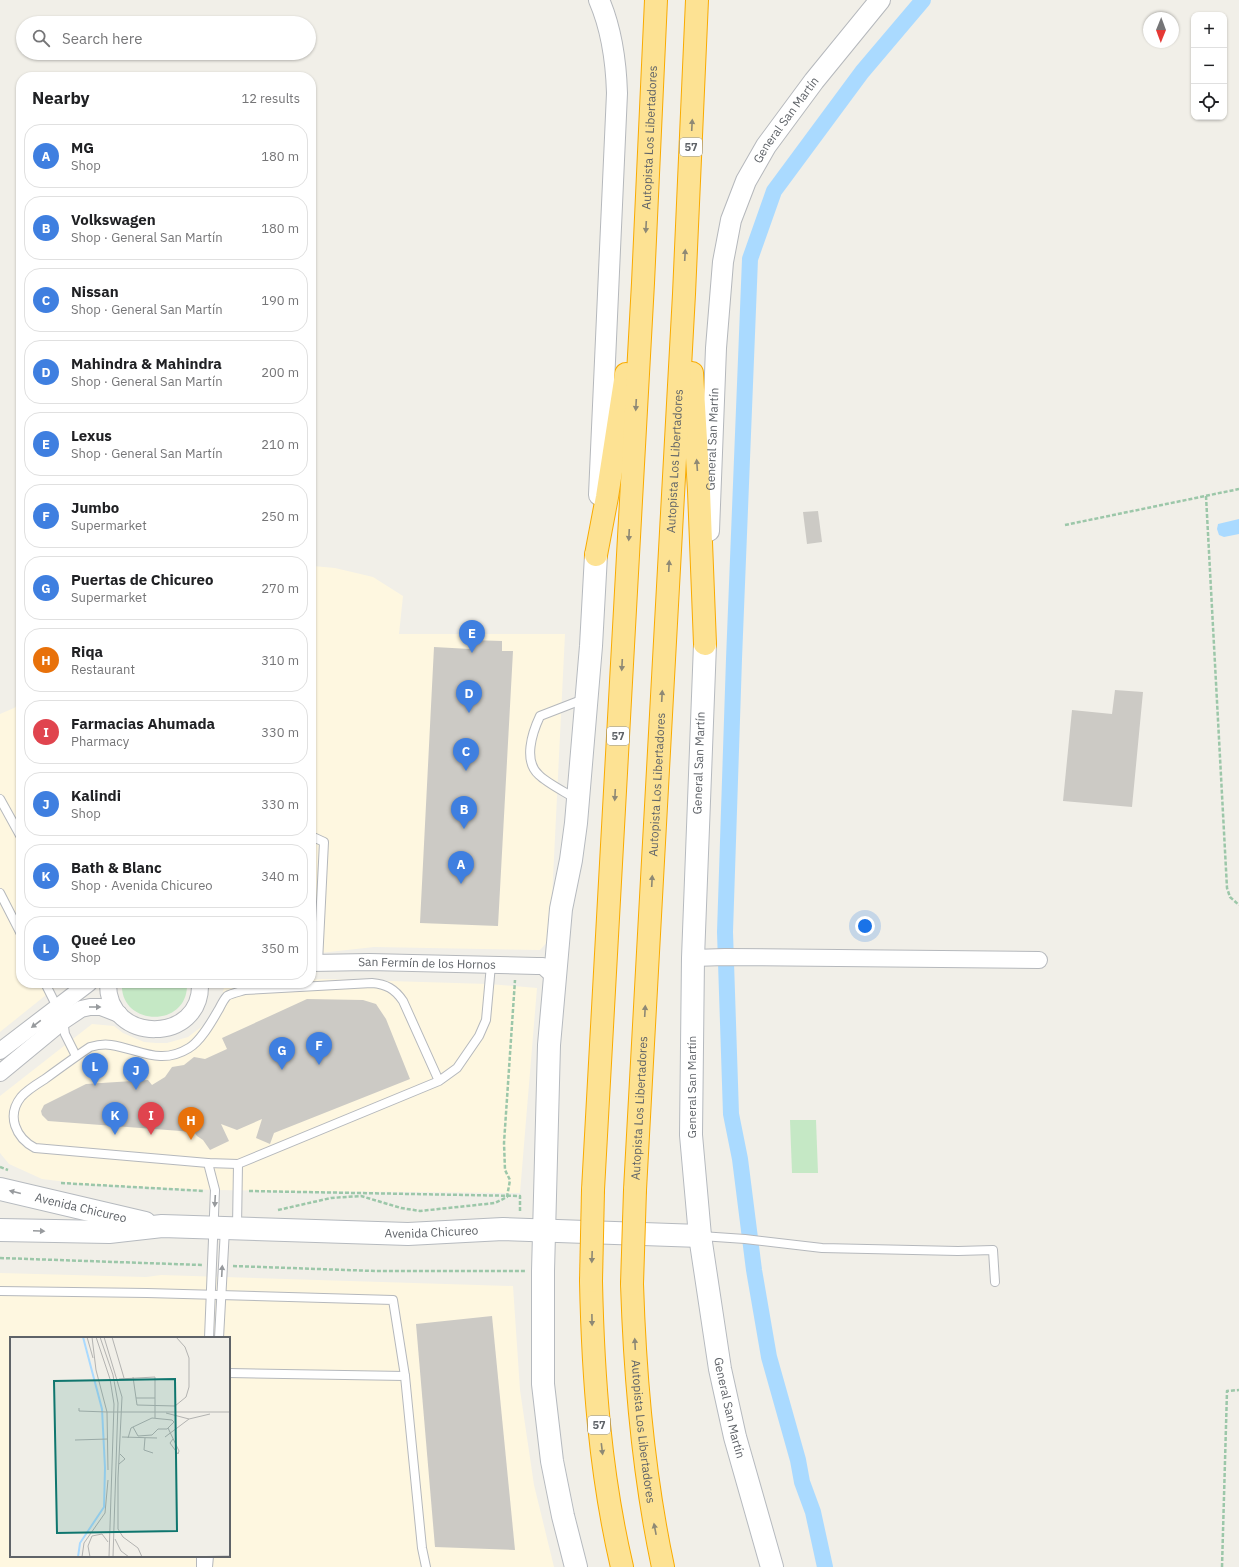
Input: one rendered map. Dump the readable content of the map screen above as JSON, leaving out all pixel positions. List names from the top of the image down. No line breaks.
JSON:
{"streets":{"highway":["Autopista Los Libertadores","57"],"main road":["General San Martín","Avenida Chicureo"],"street":["San Fermín de los Hornos"]},"crossings":[["General San Martín","Avenida Chicureo"]],"north":"bottom","page":{"map_buttons":["+","−"],"search":"Search here","heading":["Nearby","12 results"],"list":[{"mark":"A","name":"MG","note":"Shop","value":"180 m"},{"mark":"B","name":"Volkswagen","note":"Shop · General San Martín","value":"180 m"},{"mark":"C","name":"Nissan","note":"Shop · General San Martín","value":"190 m"},{"mark":"D","name":"Mahindra & Mahindra","note":"Shop · General San Martín","value":"200 m"},{"mark":"E","name":"Lexus","note":"Shop · General San Martín","value":"210 m"},{"mark":"F","name":"Jumbo","note":"Supermarket","value":"250 m"},{"mark":"G","name":"Puertas de Chicureo","note":"Supermarket","value":"270 m"},{"mark":"H","name":"Riqa","note":"Restaurant","value":"310 m"},{"mark":"I","name":"Farmacias Ahumada","note":"Pharmacy","value":"330 m"},{"mark":"J","name":"Kalindi","note":"Shop","value":"330 m"},{"mark":"K","name":"Bath & Blanc","note":"Shop · Avenida Chicureo","value":"340 m"},{"mark":"L","name":"Queé Leo","note":"Shop","value":"350 m"}],"pins":["E","D","C","B","A","F","G","L","J","I","K","H"]}}
